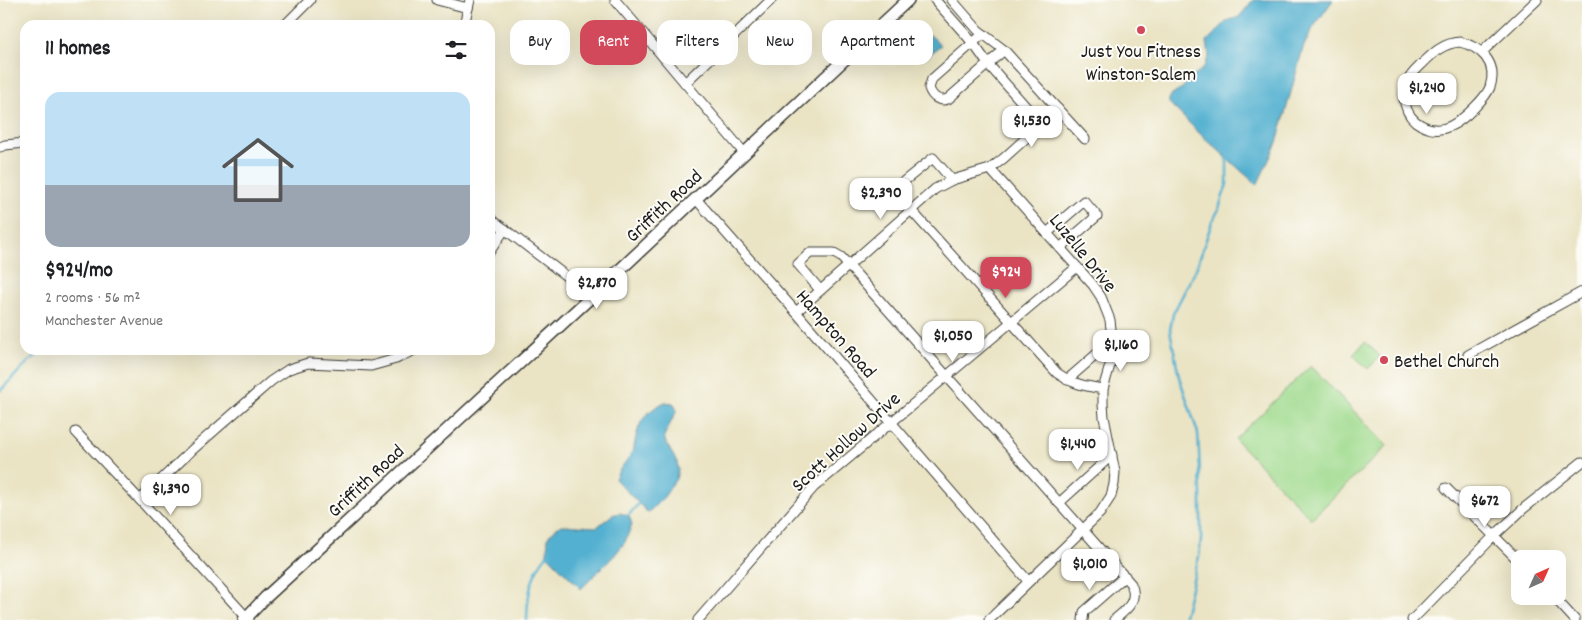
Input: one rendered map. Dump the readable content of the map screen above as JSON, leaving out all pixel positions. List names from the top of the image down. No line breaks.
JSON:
{"streets":{"street":["Griffith Road","Luzelle Drive","Hampton Road","Scott Hollow Drive"]},"crossings":[["Griffith Road","Hampton Road"],["Luzelle Drive","Hampton Road"],["Luzelle Drive","Scott Hollow Drive"],["Hampton Road","Scott Hollow Drive"]],"places":["Just You Fitness Winston-Salem","Bethel Church"],"north":"top right","page":{"chip":["Buy","Rent","Filters","New","Apartment"],"heading":"11 homes","price":["$1,240","$1,530","$2,390","$924","$2,870","$1,050","$1,160","$1,440","$1,390","$672","$1,010"],"list":[{"name":"$924/mo","note":"2 rooms · 56 m² · Manchester Avenue"}]}}
